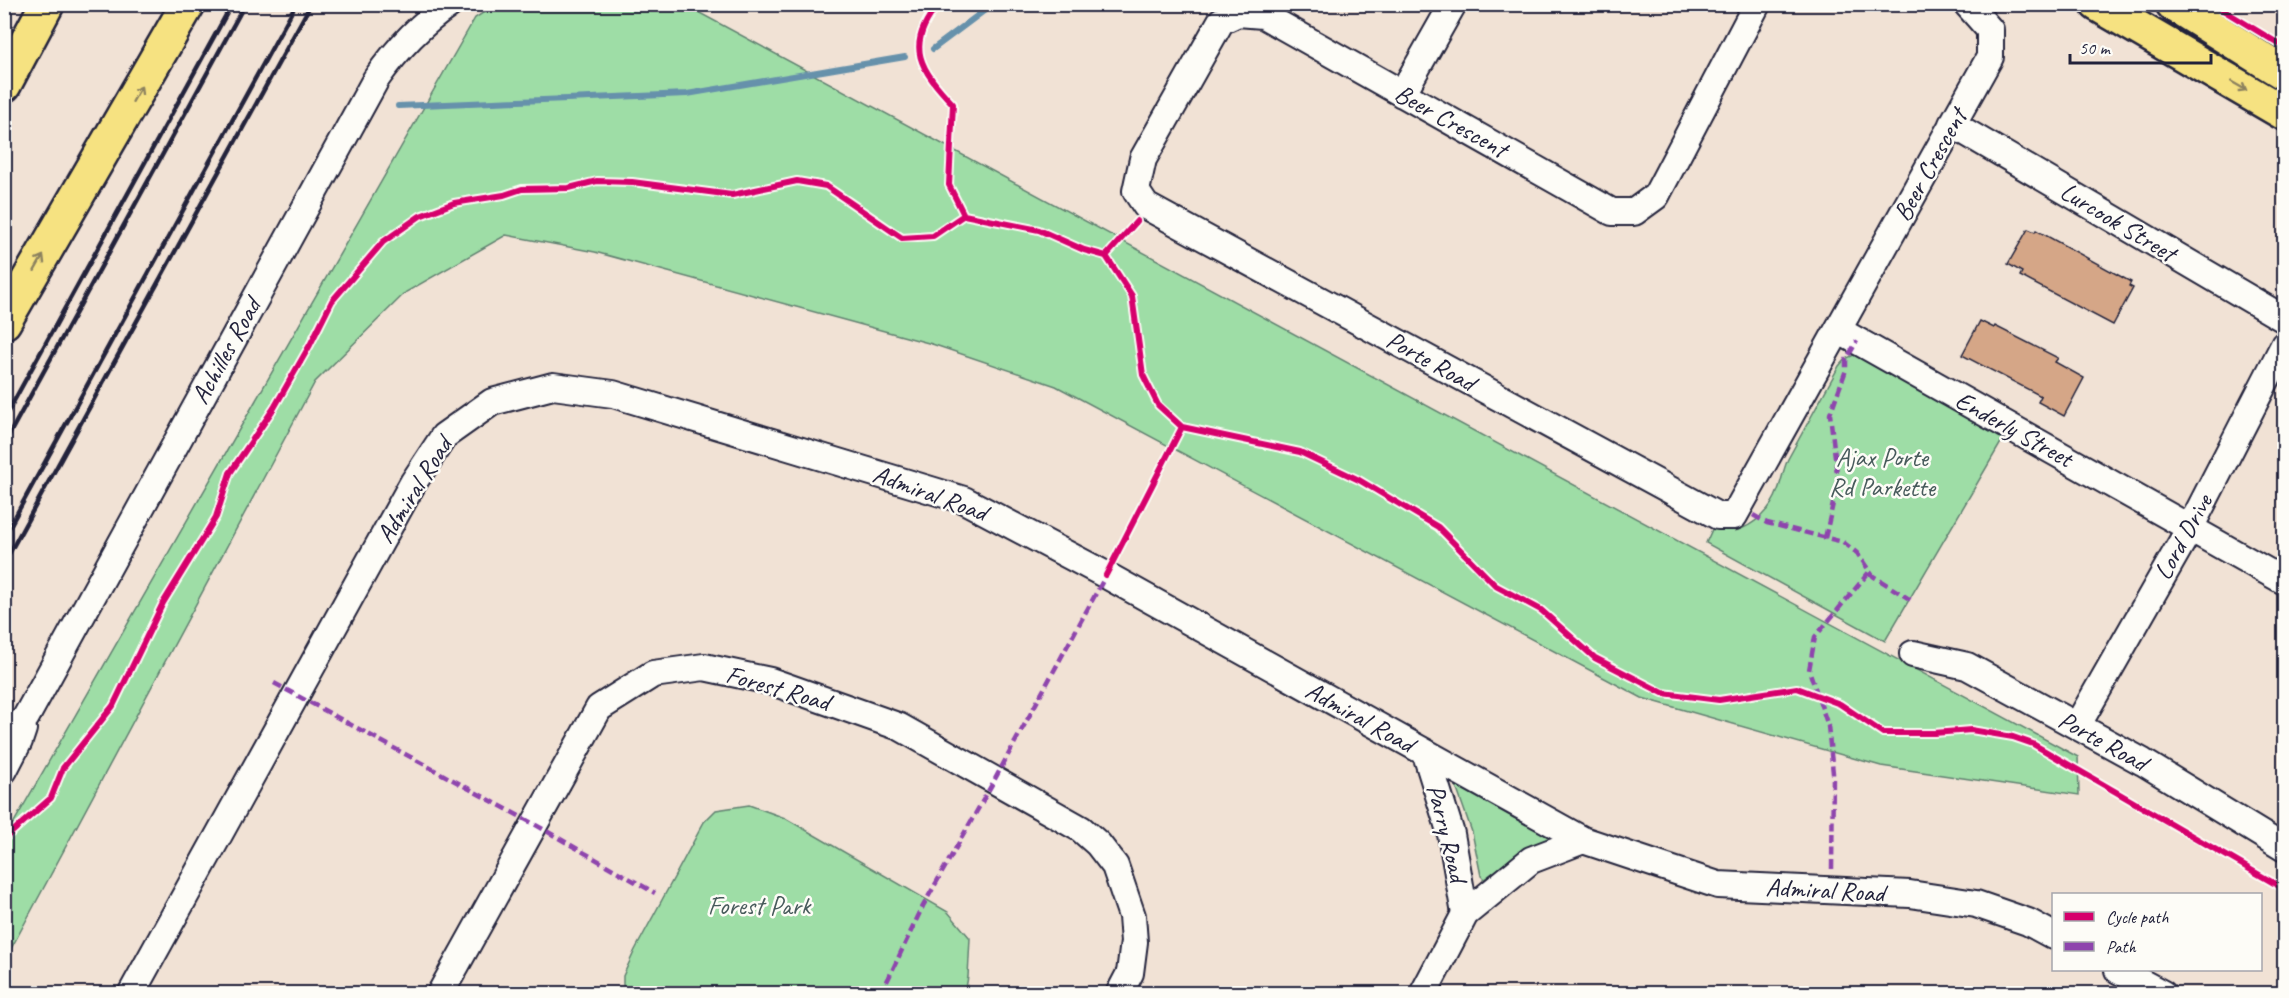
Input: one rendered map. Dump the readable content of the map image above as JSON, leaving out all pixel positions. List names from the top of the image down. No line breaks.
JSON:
{"streets":{"street":["Beer Crescent","Lurcook Street","Achilles Road","Porte Road","Enderly Street","Admiral Road","Lord Drive","Forest Road","Parry Road"]},"crossings":[["Beer Crescent","Lurcook Street"],["Beer Crescent","Porte Road"],["Beer Crescent","Enderly Street"],["Porte Road","Lord Drive"],["Enderly Street","Lord Drive"],["Admiral Road","Parry Road"]],"parks":["Ajax Porte Rd Parkette","Forest Park"],"legend":["Cycle path","Path"],"scale_bar":"50 m"}
